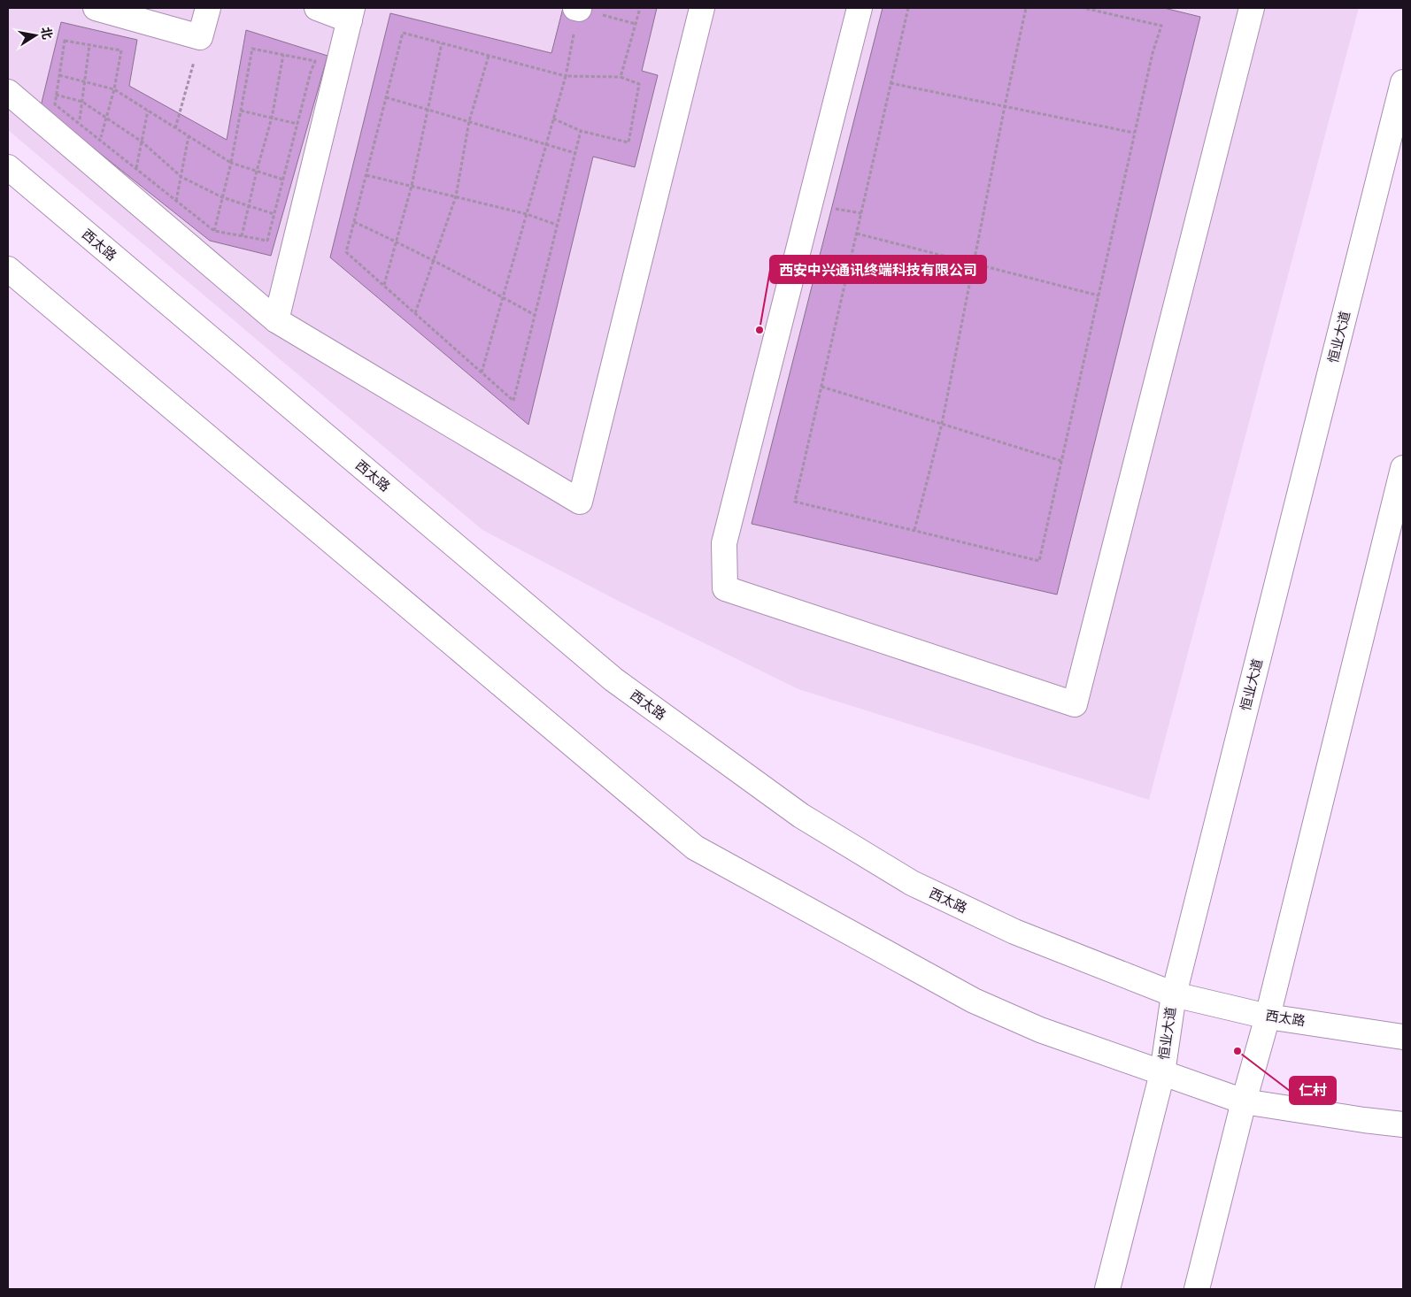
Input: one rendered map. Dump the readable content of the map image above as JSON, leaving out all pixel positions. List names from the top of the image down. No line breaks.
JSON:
{"streets":{"street":["西太路","恒业大道"]},"crossings":[["西太路","恒业大道"]],"places":["西安中兴通讯终端科技有限公司","仁村"],"north":"right"}
